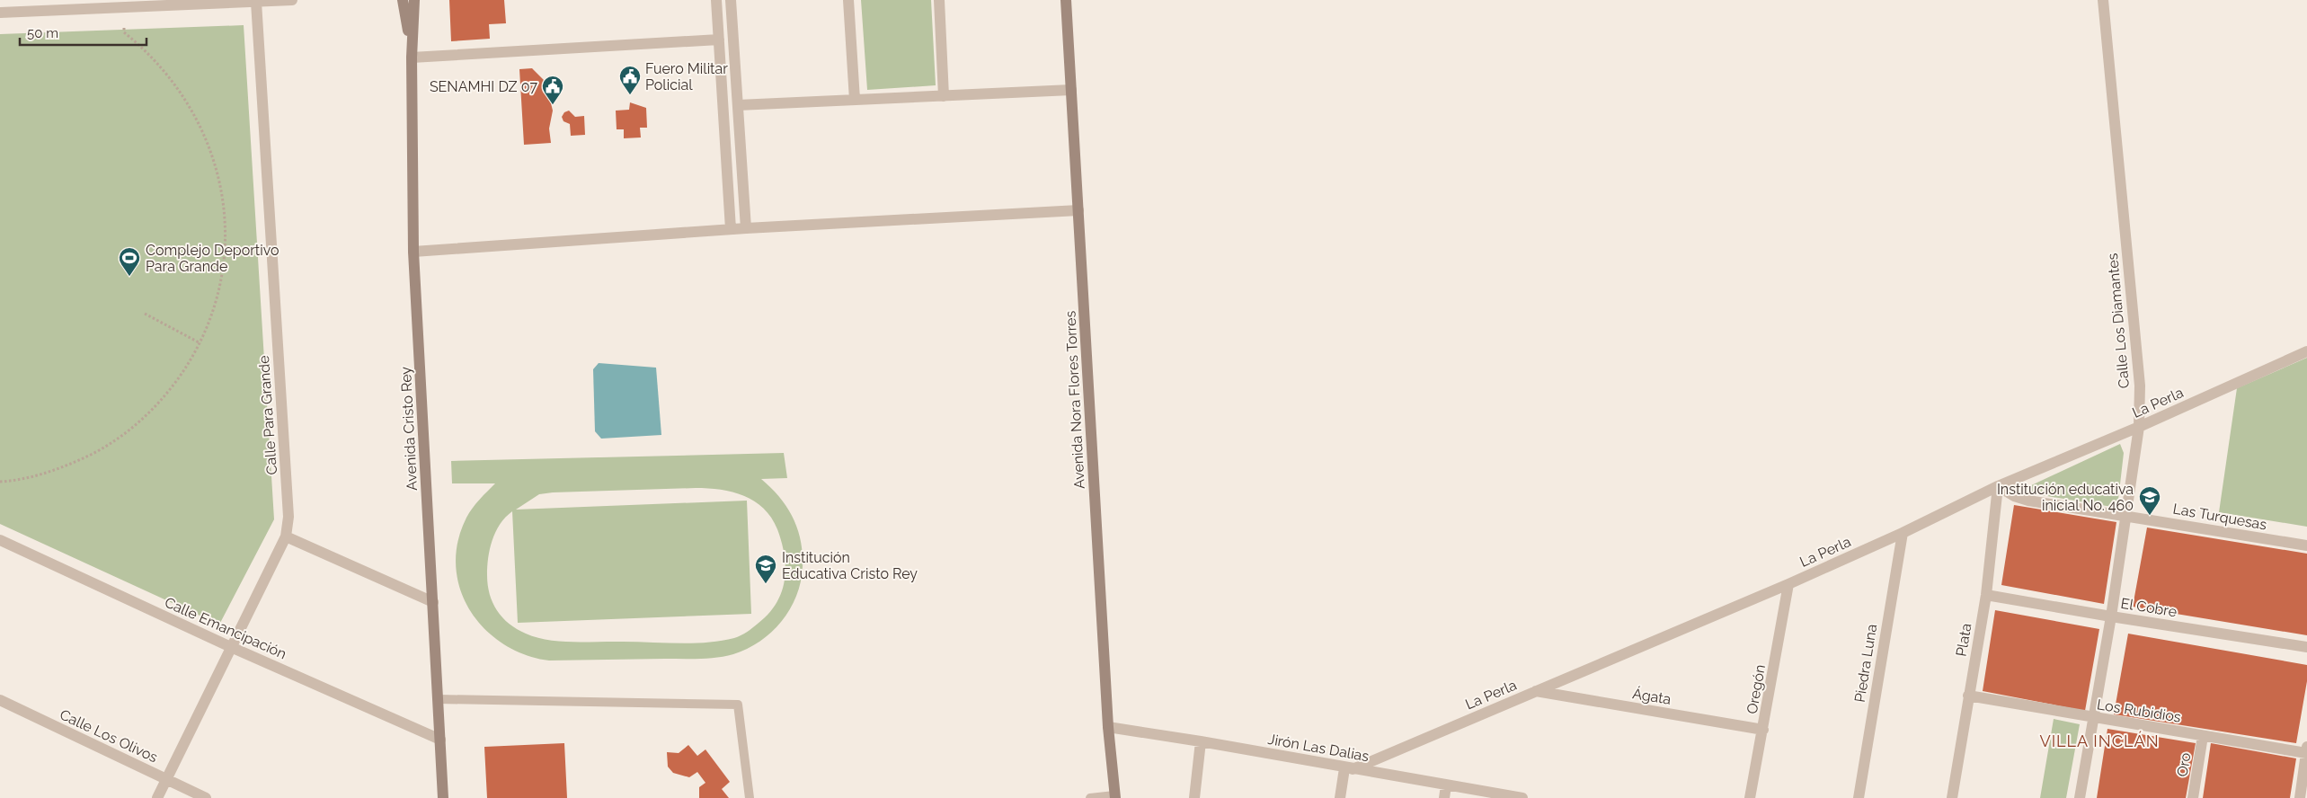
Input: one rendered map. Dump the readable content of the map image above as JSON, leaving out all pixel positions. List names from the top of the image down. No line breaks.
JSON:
{"streets":{"main road":["Avenida Nora Flores Torres","Avenida Cristo Rey"],"street":["Calle Los Diamantes","La Perla","Calle Para Grande","Las Turquesas","El Cobre","Calle Emancipación","Plata","Piedra Luna","Oregón","Ágata","Los Rubidios","Calle Los Olivos","Jirón Las Dalias","Oro"]},"crossings":[["Calle Los Diamantes","La Perla"],["Calle Los Diamantes","Las Turquesas"],["Calle Los Diamantes","El Cobre"],["Calle Los Diamantes","Los Rubidios"],["Avenida Nora Flores Torres","Jirón Las Dalias"],["La Perla","Las Turquesas"],["La Perla","Plata"],["La Perla","Piedra Luna"],["La Perla","Oregón"],["La Perla","Ágata"],["La Perla","Jirón Las Dalias"],["Calle Para Grande","Calle Emancipación"],["Calle Para Grande","Calle Los Olivos"],["Avenida Cristo Rey","Calle Emancipación"],["Las Turquesas","Plata"],["El Cobre","Plata"],["Plata","Los Rubidios"],["Oregón","Ágata"],["Los Rubidios","Oro"]],"districts":["VILLA INCLÁN"],"places":{"public building":["Fuero Militar Policial","SENAMHI DZ 07"],"sports":["Complejo Deportivo Para Grande"],"school or university":["Institución educativa inicial No. 460","Institución Educativa Cristo Rey"]},"scale_bar":"50 m"}
